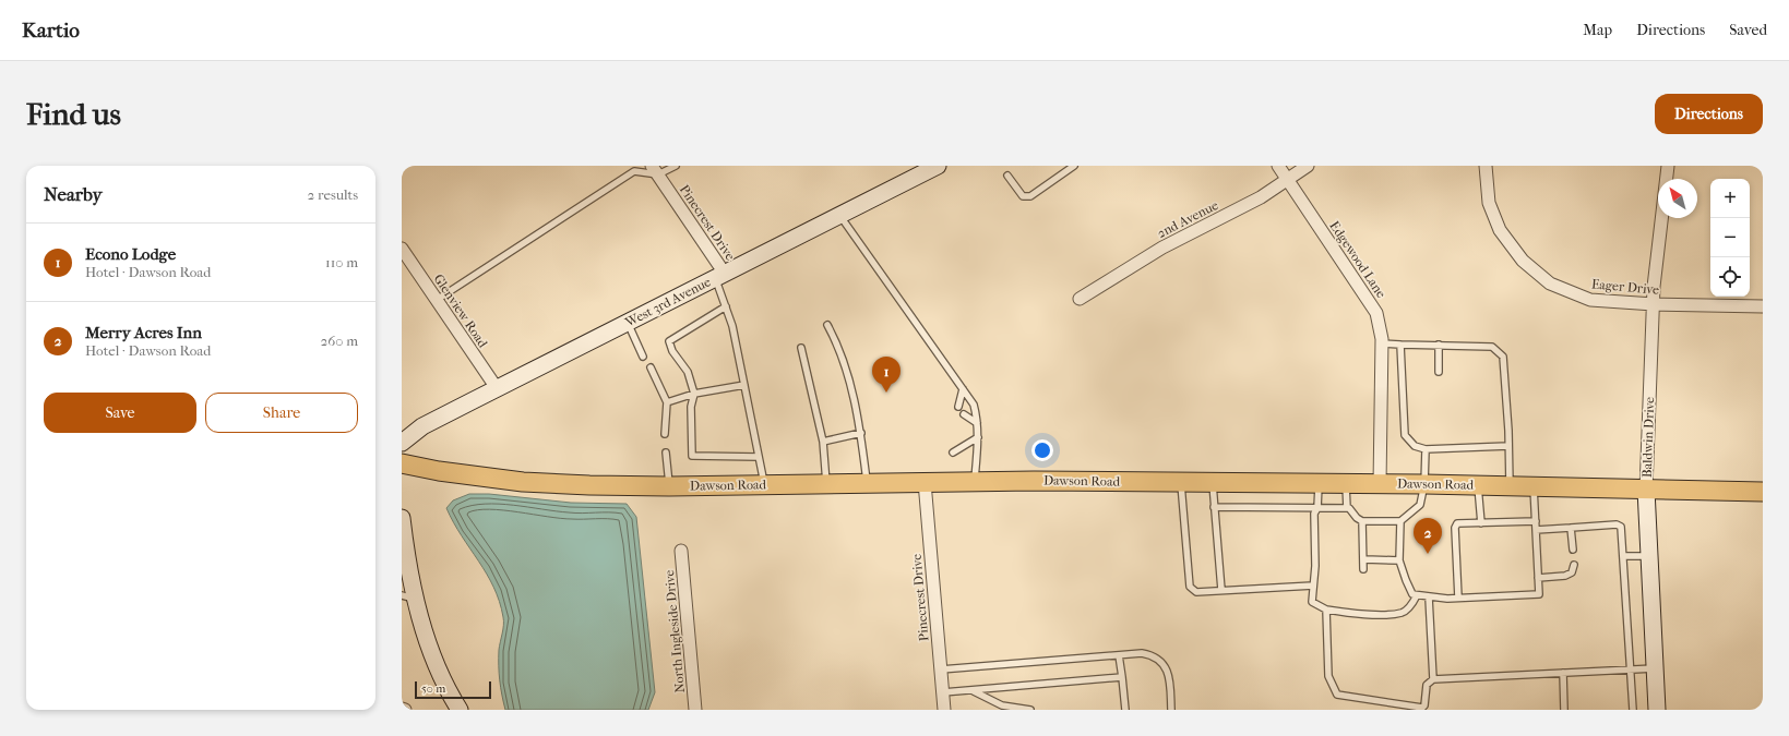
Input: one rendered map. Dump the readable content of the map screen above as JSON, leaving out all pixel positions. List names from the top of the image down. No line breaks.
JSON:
{"streets":{"main road":["Dawson Road"],"street":["2nd Avenue","Pinecrest Drive","Edgewood Lane","Eager Drive","West 3rd Avenue","Glenview Road","Baldwin Drive","North Ingleside Drive"]},"crossings":[["2nd Avenue","Edgewood Lane"],["Pinecrest Drive","West 3rd Avenue"],["Pinecrest Drive","Dawson Road"],["Edgewood Lane","Dawson Road"],["Eager Drive","Baldwin Drive"],["West 3rd Avenue","Glenview Road"],["Baldwin Drive","Dawson Road"]],"scale_bar":"50 m","north":"top left","page":{"header":"Kartio","nav":["Map","Directions","Saved"],"buttons":["Directions",["Save","Share"]],"title":"Find us","heading":["Nearby","2 results"],"map_buttons":["+","−"],"list":[{"mark":"1","name":"Econo Lodge","note":"Hotel · Dawson Road","value":"110 m"},{"mark":"2","name":"Merry Acres Inn","note":"Hotel · Dawson Road","value":"260 m"}],"pins":["1","2"],"scale":"50 m"}}
